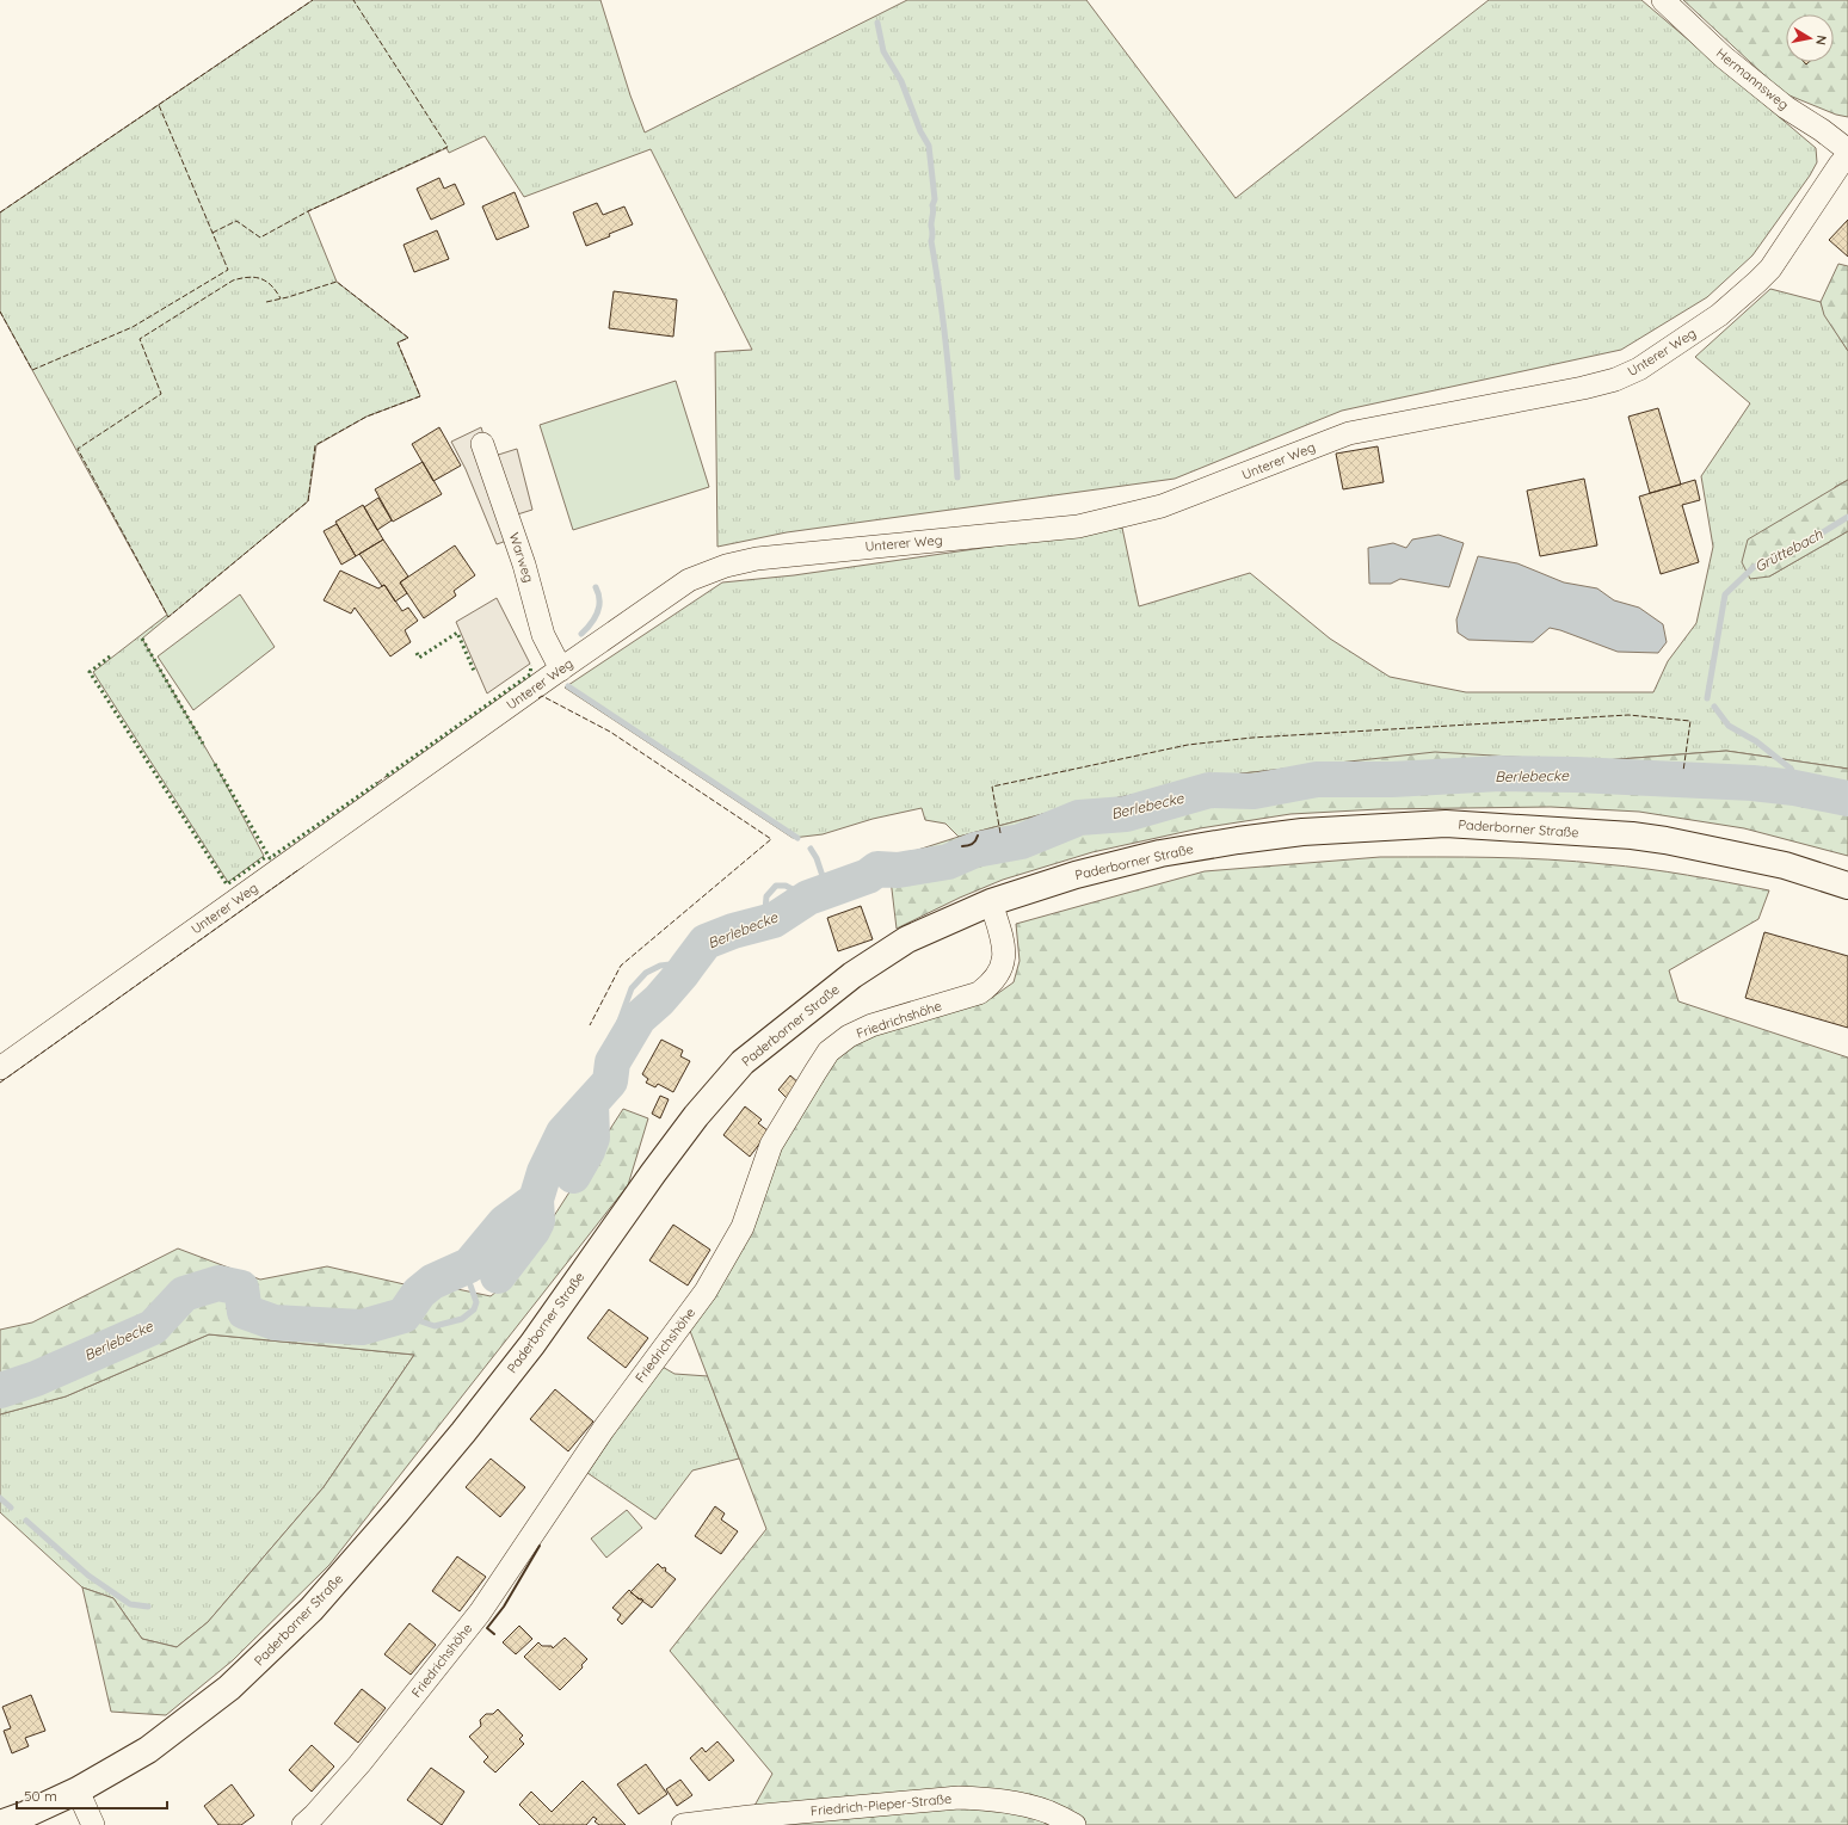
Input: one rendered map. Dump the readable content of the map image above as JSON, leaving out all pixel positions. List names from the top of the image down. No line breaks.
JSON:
{"streets":{"main road":["Paderborner Straße"],"street":["Hermannsweg","Unterer Weg","Warweg","Friedrichshöhe","Friedrich-Pieper-Straße"]},"crossings":[["Unterer Weg","Warweg"],["Paderborner Straße","Friedrichshöhe"]],"water":["Grüttebach","Berlebecke"],"scale_bar":"50 m","north":"right"}
